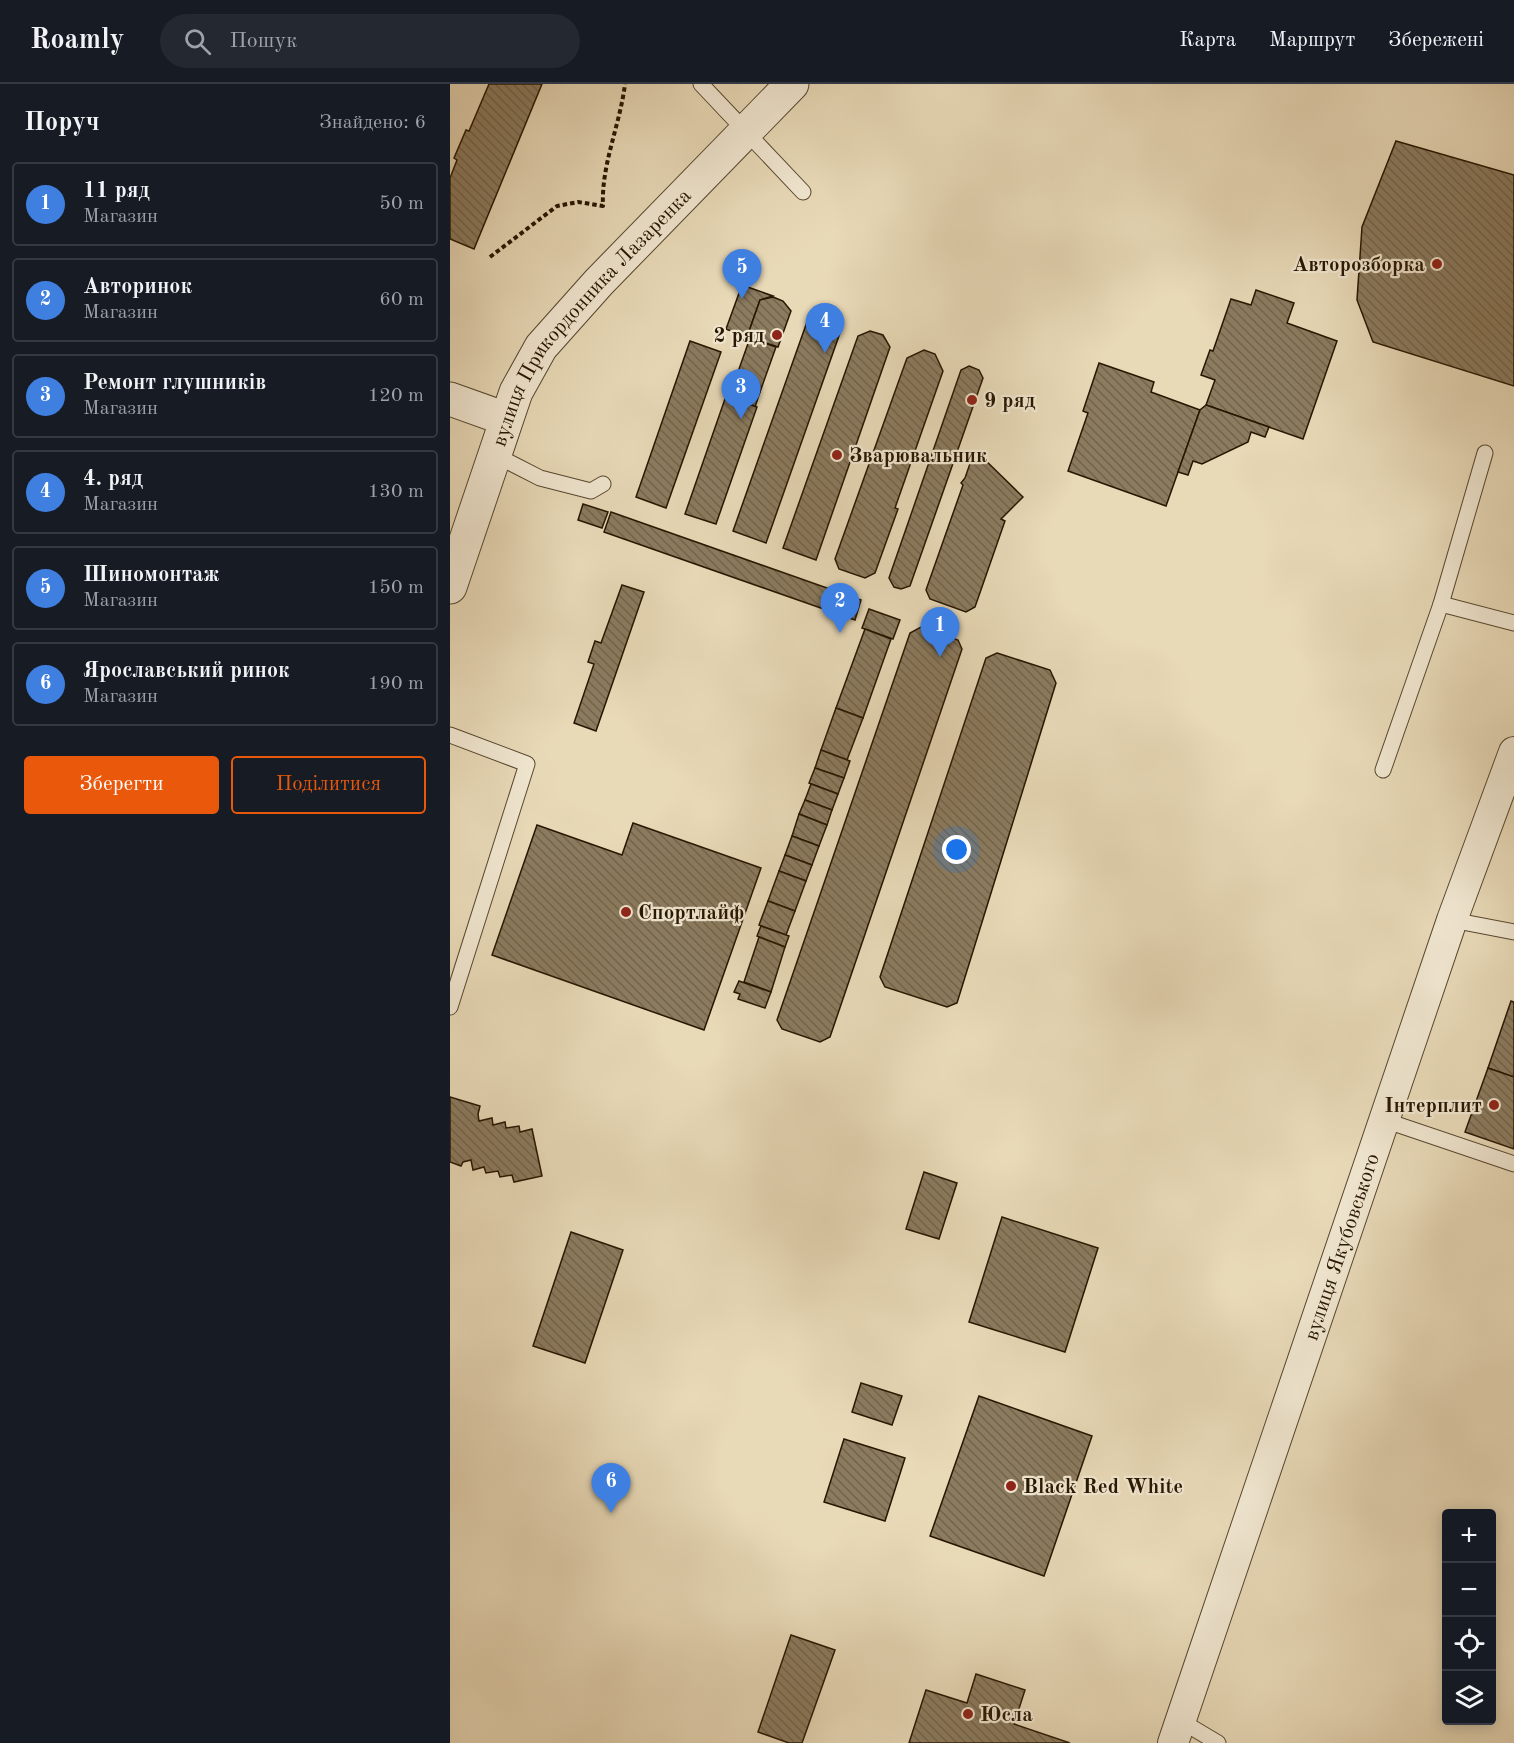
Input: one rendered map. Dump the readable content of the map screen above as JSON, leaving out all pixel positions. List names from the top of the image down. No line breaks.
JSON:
{"streets":{"street":["вулиця Прикордонника Лазаренка","вулиця Якубовського"]},"places":["Авторозборка","2 ряд","9 ряд","Зварювальник","Спортлайф","Інтерплит","Black Red White","Юсла"],"page":{"header":"Roamly","search":"Пошук","nav":["Карта","Маршрут","Збережені"],"heading":["Поруч","Знайдено: 6"],"list":[{"mark":"1","name":"11 ряд","note":"Магазин","value":"50 m"},{"mark":"2","name":"Авторинок","note":"Магазин","value":"60 m"},{"mark":"3","name":"Ремонт глушників","note":"Магазин","value":"120 m"},{"mark":"4","name":"4. ряд","note":"Магазин","value":"130 m"},{"mark":"5","name":"Шиномонтаж","note":"Магазин","value":"150 m"},{"mark":"6","name":"Ярославський ринок","note":"Магазин","value":"190 m"}],"pins":["5","4","3","2","1","6"],"buttons":["Зберегти","Поділитися"],"map_buttons":["+","−"]}}
